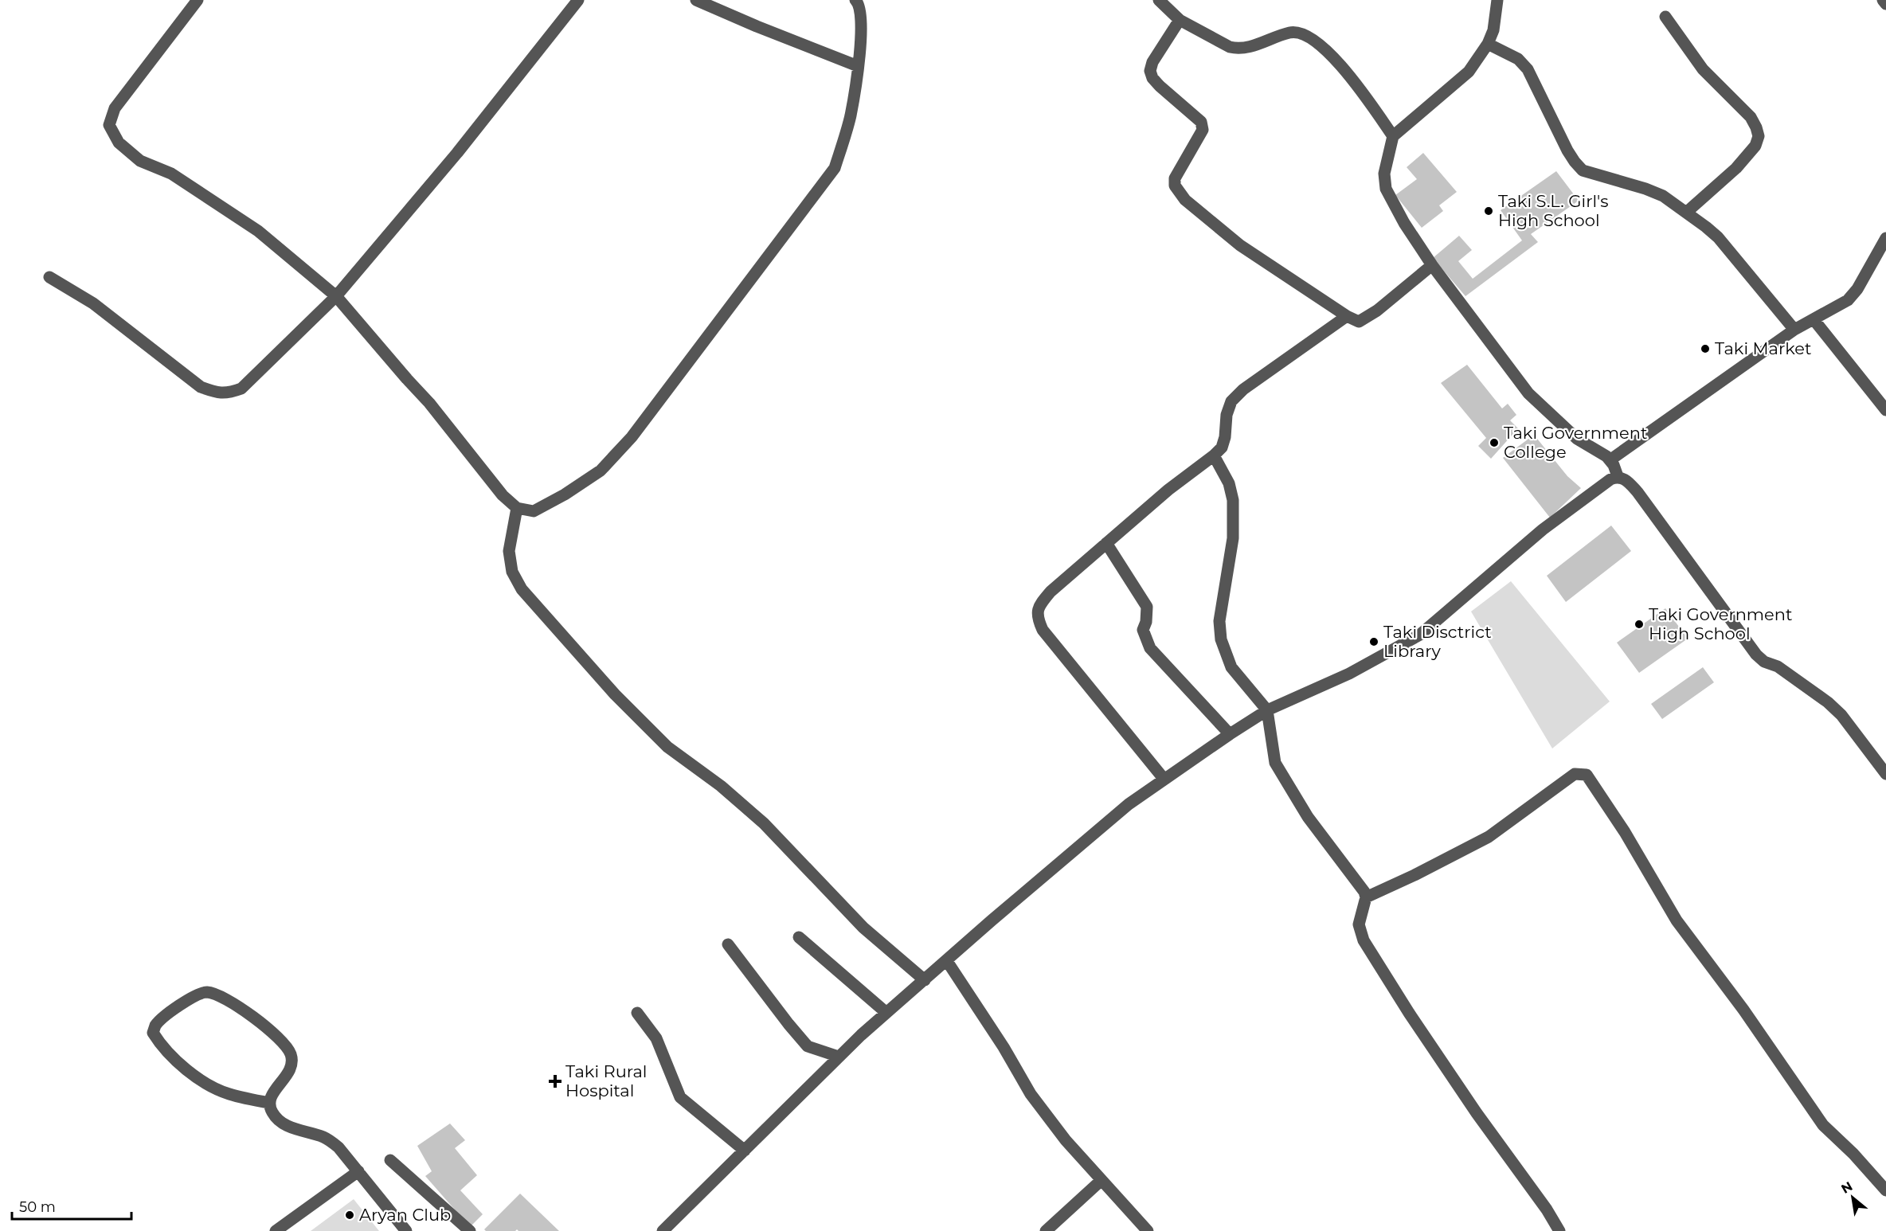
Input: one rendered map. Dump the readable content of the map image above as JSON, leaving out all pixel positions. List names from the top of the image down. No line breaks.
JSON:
{"places":{"other":["Taki S.L. Girl's High School","Taki Market","Taki Government College","Taki Government High School","Taki Disctrict Library","Aryan Club"],"health":["Taki Rural Hospital"]},"scale_bar":"50 m","north":"top left"}
